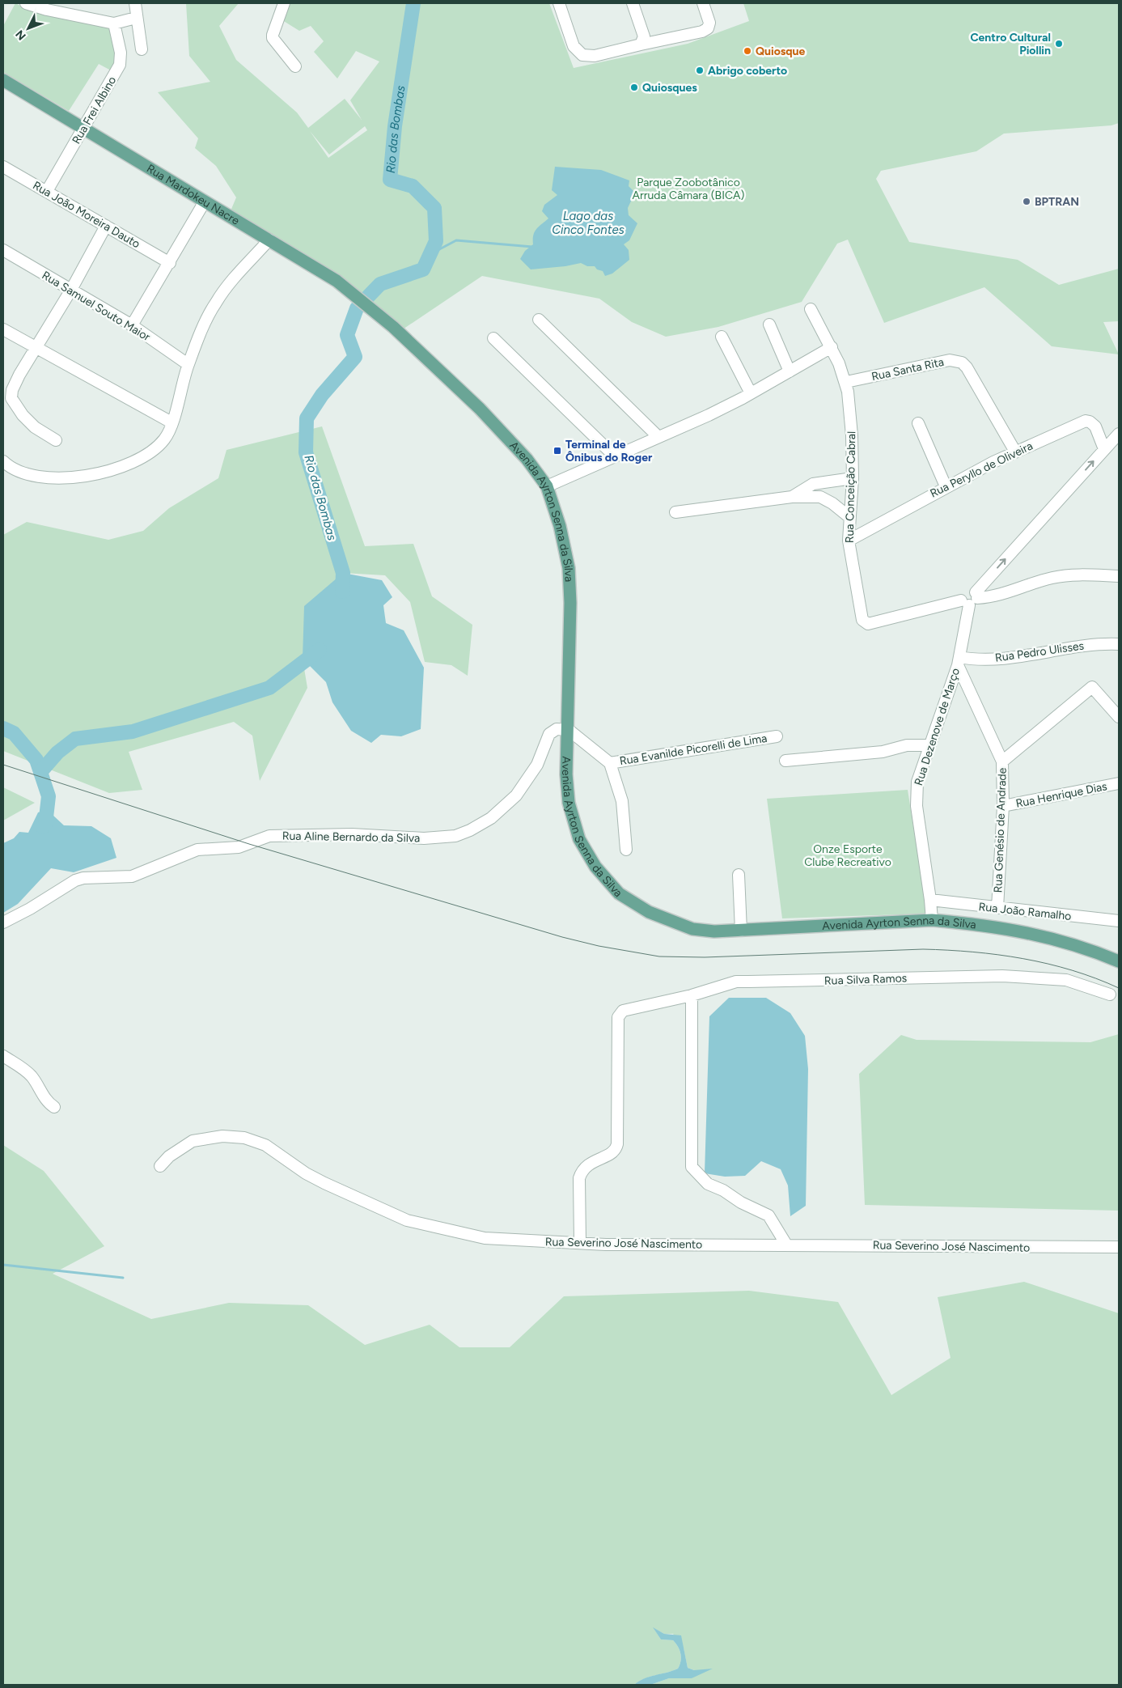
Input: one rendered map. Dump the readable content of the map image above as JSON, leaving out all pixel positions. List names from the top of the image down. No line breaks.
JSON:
{"streets":{"main road":["Rua Mardokeu Nacre","Avenida Ayrton Senna da Silva"],"street":["Rua Frei Albino","Rua João Moreira Dauto","Rua Samuel Souto Maior","Rua Santa Rita","Rua Peryllo de Oliveira","Rua Conceição Cabral","Rua Pedro Ulisses","Rua Dezenove de Março","Rua Evanilde Picorelli de Lima","Rua Henrique Dias","Rua Genésio de Andrade","Rua Aline Bernardo da Silva","Rua João Ramalho","Rua Silva Ramos","Rua Severino José Nascimento"]},"crossings":[["Rua Frei Albino","Rua Mardokeu Nacre"],["Rua Frei Albino","Rua João Moreira Dauto"],["Rua Mardokeu Nacre","Avenida Ayrton Senna da Silva"],["Rua Santa Rita","Rua Peryllo de Oliveira"],["Rua Santa Rita","Rua Conceição Cabral"],["Rua Peryllo de Oliveira","Rua Conceição Cabral"],["Rua Conceição Cabral","Rua Dezenove de Março"],["Avenida Ayrton Senna da Silva","Rua Dezenove de Março"],["Avenida Ayrton Senna da Silva","Rua Aline Bernardo da Silva"],["Rua Pedro Ulisses","Rua Dezenove de Março"],["Rua Pedro Ulisses","Rua Genésio de Andrade"],["Rua Dezenove de Março","Rua Genésio de Andrade"],["Rua Dezenove de Março","Rua João Ramalho"],["Rua Henrique Dias","Rua Genésio de Andrade"],["Rua Genésio de Andrade","Rua João Ramalho"],["Rua Silva Ramos","Rua Severino José Nascimento"]],"water":["Rio das Bombas","Lago das Cinco Fontes"],"parks":["Parque Zoobotânico Arruda Câmara (BICA)","Onze Esporte Clube Recreativo"],"places":{"other":["Centro Cultural Piollin","Quiosque","Abrigo coberto","Quiosques","BPTRAN"],"transit":["Terminal de Ônibus do Roger"]},"north":"bottom left"}
